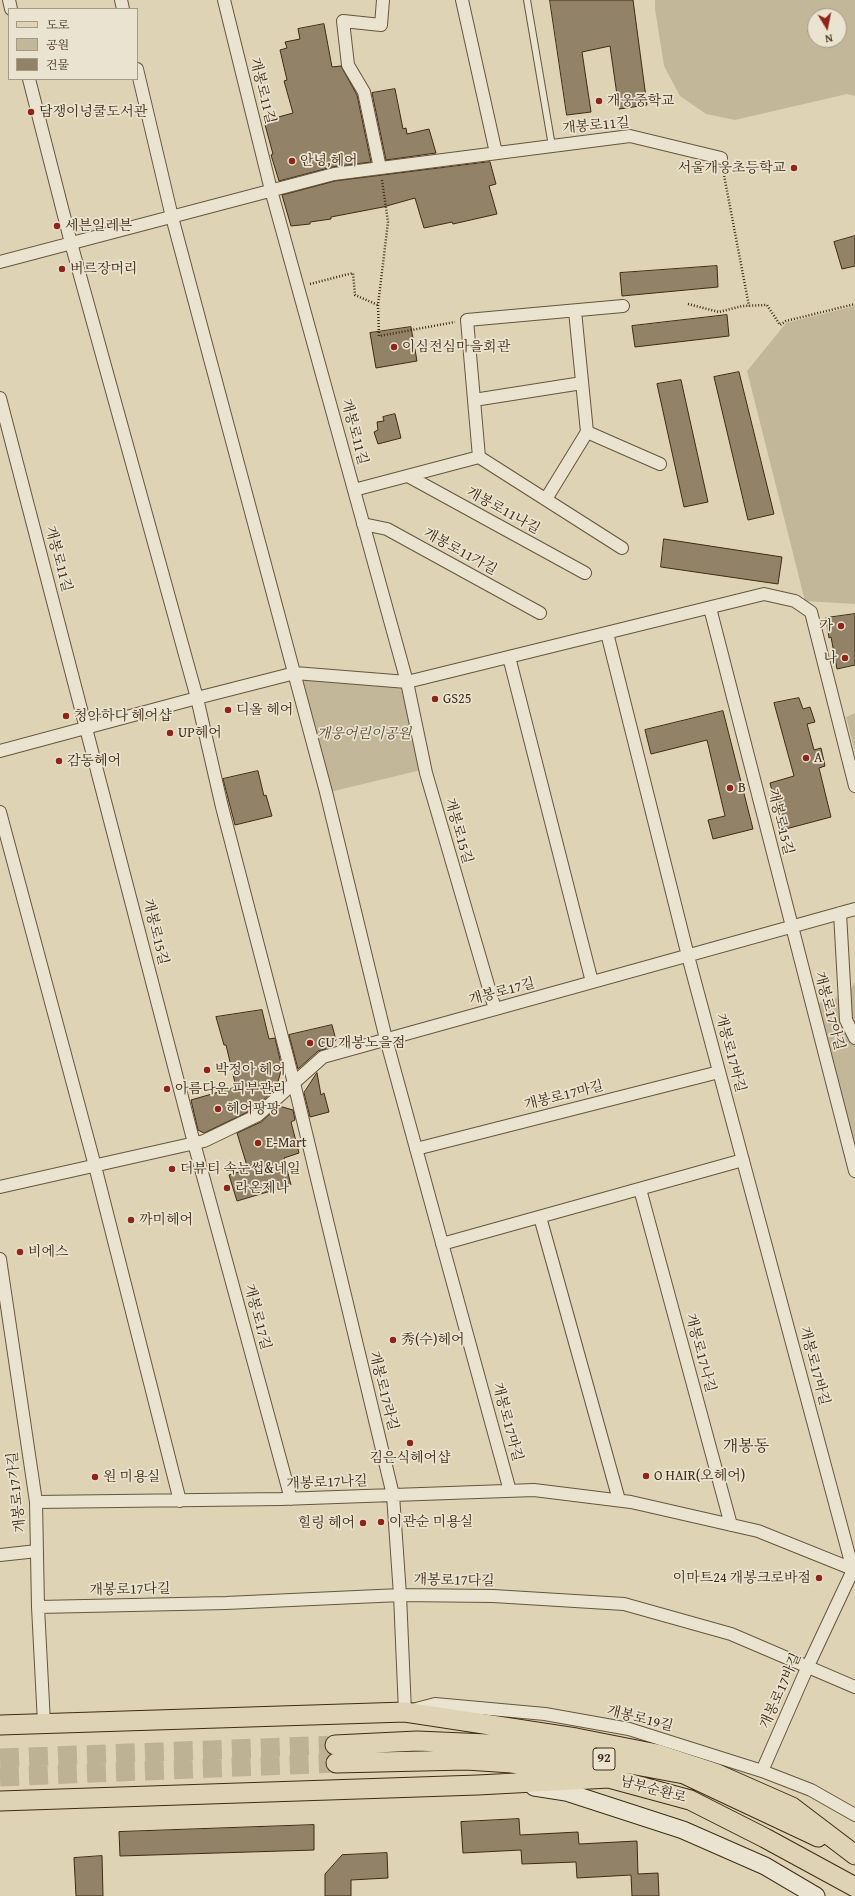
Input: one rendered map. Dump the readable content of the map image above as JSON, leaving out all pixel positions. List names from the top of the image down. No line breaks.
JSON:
{"streets":{"main road":["92","남부순환로"],"street":["개봉로11길","개봉로11나길","개봉로11가길","개봉로15길","개봉로17길","개봉로17아길","개봉로17바길","개봉로17마길","개봉로17나길","개봉로17라길","개봉로17가길","개봉로17다길","개봉로19길"]},"crossings":[["개봉로11길","개봉로11가길"],["개봉로11길","개봉로15길"],["개봉로15길","개봉로17길"],["개봉로15길","개봉로17아길"],["개봉로17길","개봉로17아길"],["개봉로17길","개봉로17바길"],["개봉로17길","개봉로17마길"],["개봉로17길","개봉로17나길"],["개봉로17길","개봉로17라길"],["개봉로17바길","개봉로17마길"],["개봉로17바길","개봉로17나길"],["개봉로17바길","개봉로17다길"],["개봉로17바길","개봉로19길"],["개봉로17마길","개봉로17나길"],["개봉로17나길","개봉로17라길"],["개봉로17나길","개봉로17가길"],["개봉로17라길","개봉로17다길"],["개봉로17라길","개봉로19길"],["개봉로17가길","개봉로17다길"]],"districts":["개봉동"],"parks":["개웅어린이공원"],"places":["개웅중학교","담쟁이넝쿨도서관","안녕,헤어","서울개웅초등학교","세븐일레븐","버르장머리","이심전심마을회관","가","나","GS25","디올 헤어","청아하다 헤어샵","UP헤어","A","감동헤어","B","CU 개봉노을점","박정아 헤어","아름다운 피부관리","헤어팡팡","E-Mart","더뷰티 속눈썹&네일","라온제나","까미헤어","비에스","秀(수)헤어","김은식헤어샵","O HAIR(오헤어)","원 미용실","이관순 미용실","힐링 헤어","이마트24 개봉크로바점"],"legend":["도로","공원","건물"],"north":"bottom"}
